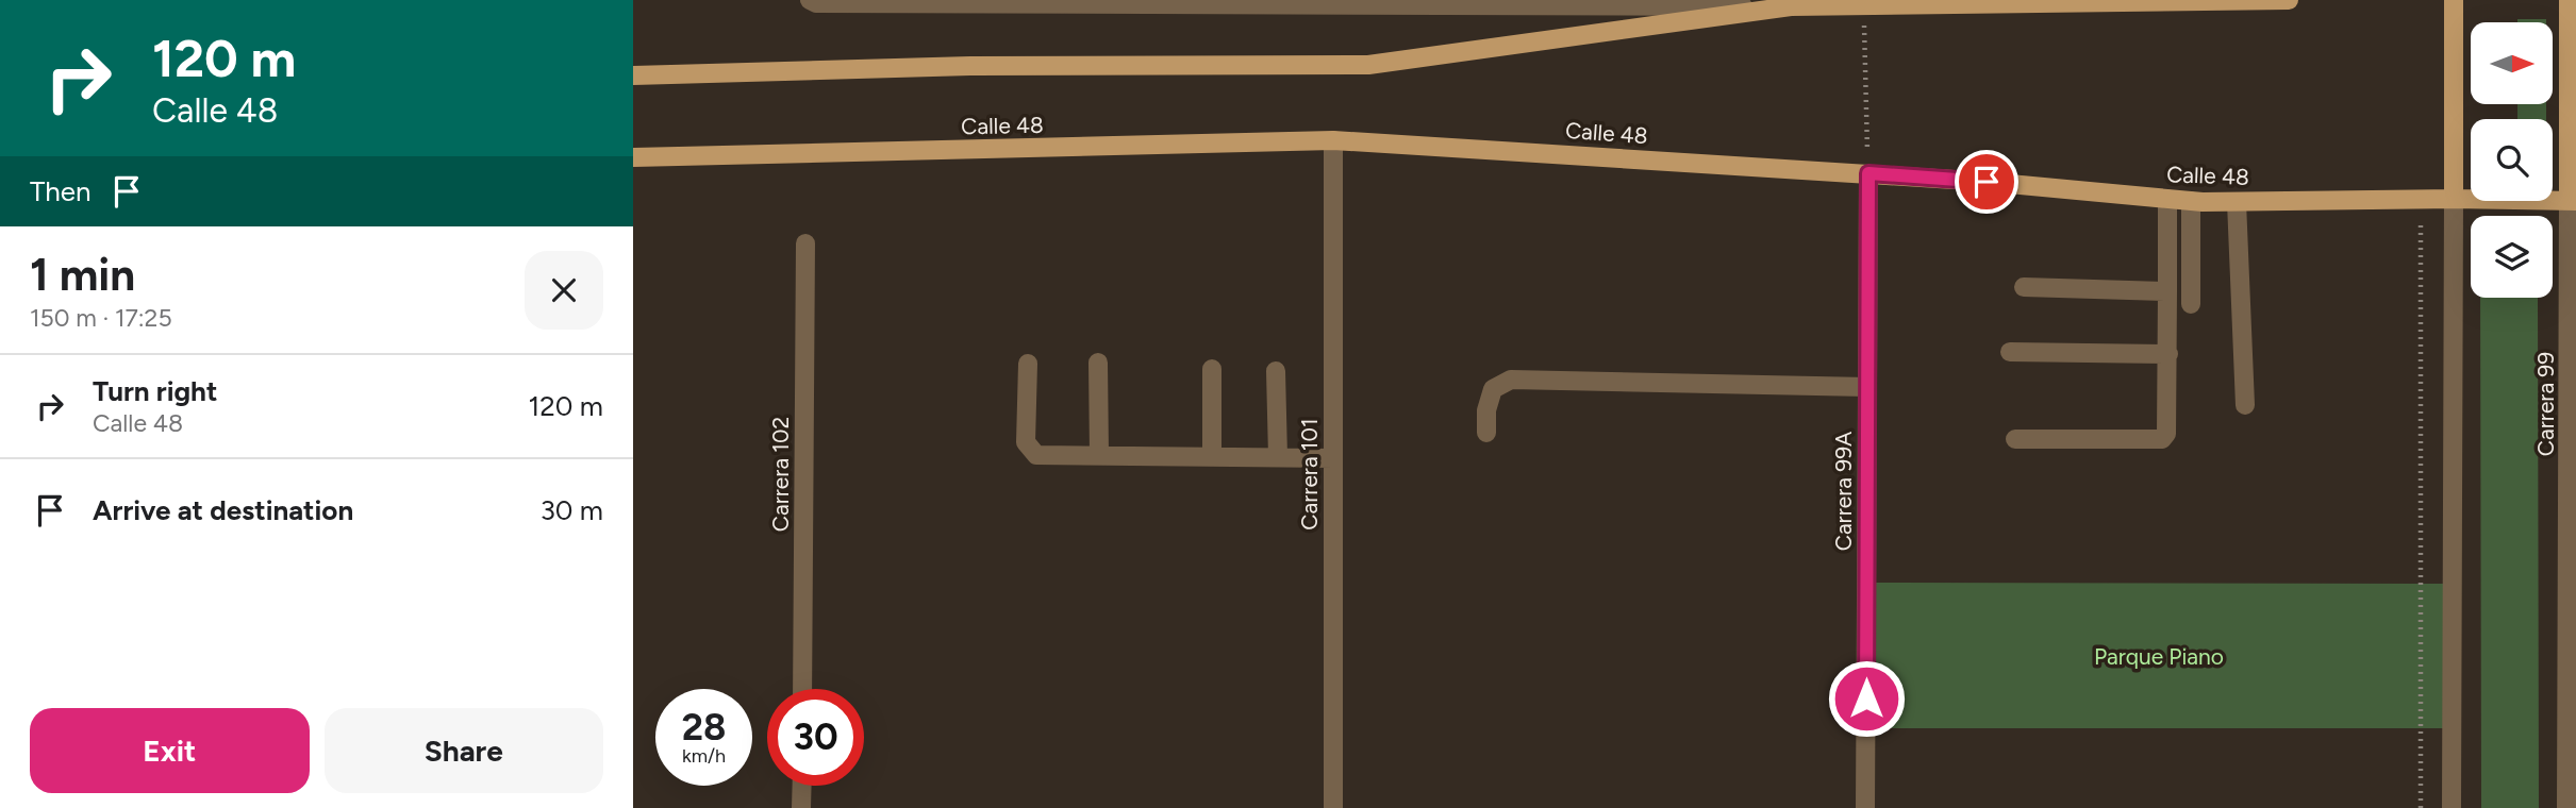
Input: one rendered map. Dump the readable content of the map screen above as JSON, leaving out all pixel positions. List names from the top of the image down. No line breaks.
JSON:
{"streets":{"main road":["Calle 48","Carrera 99"],"street":["Carrera 102","Carrera 101","Carrera 99A"]},"crossings":[["Calle 48","Carrera 99"],["Calle 48","Carrera 101"],["Calle 48","Carrera 99A"]],"parks":["Parque Piano"],"north":"right","page":{"turn":["120 m","Calle 48"],"then":"Then","heading":["1 min","150 m · 17:25"],"list":[{"name":"Turn right","note":"Calle 48","value":"120 m"},{"name":"Arrive at destination","value":"30 m"}],"speed":"28 km/h","limit":"30","buttons":["Exit","Share"]}}
